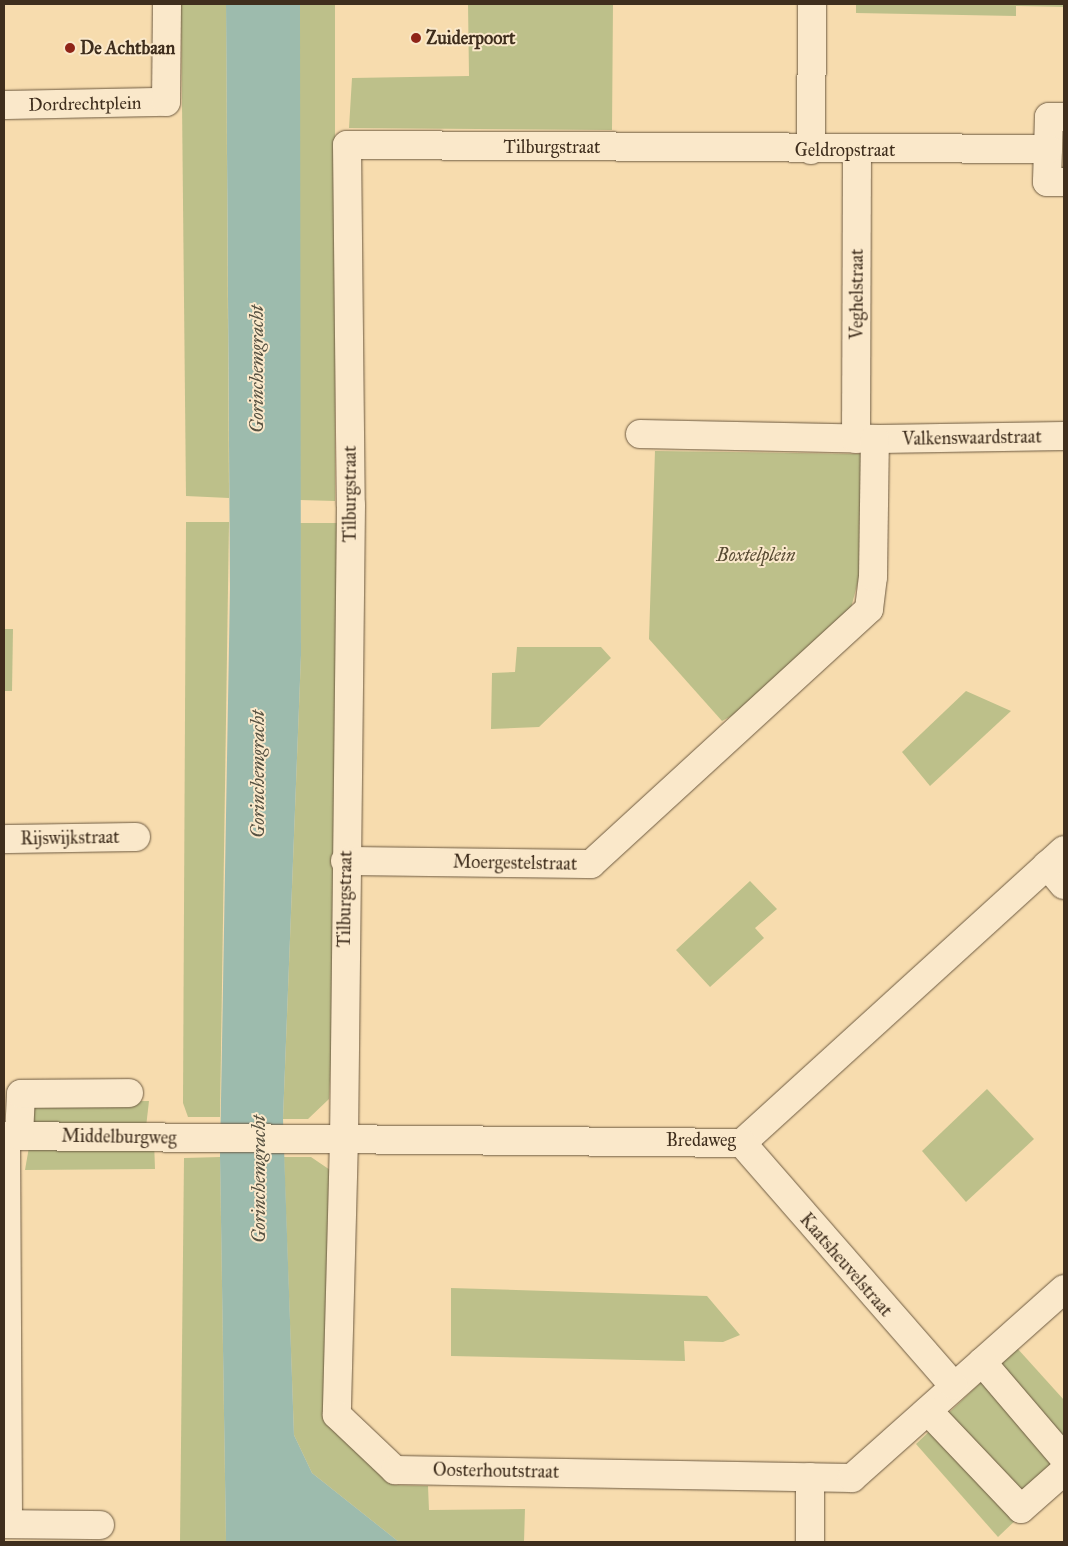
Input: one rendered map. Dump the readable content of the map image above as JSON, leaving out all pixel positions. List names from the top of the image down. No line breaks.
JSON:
{"streets":{"street":["Dordrechtplein","Tilburgstraat","Geldropstraat","Veghelstraat","Valkenswaardstraat","Rijswijkstraat","Moergestelstraat","Middelburgweg","Bredaweg","Kaatsheuvelstraat","Oosterhoutstraat"]},"crossings":[["Tilburgstraat","Geldropstraat"],["Tilburgstraat","Moergestelstraat"],["Tilburgstraat","Bredaweg"],["Tilburgstraat","Oosterhoutstraat"],["Geldropstraat","Veghelstraat"],["Veghelstraat","Valkenswaardstraat"],["Veghelstraat","Moergestelstraat"],["Valkenswaardstraat","Moergestelstraat"],["Middelburgweg","Bredaweg"],["Bredaweg","Kaatsheuvelstraat"],["Bredaweg","Oosterhoutstraat"],["Kaatsheuvelstraat","Oosterhoutstraat"]],"water":["Gorinchemgracht"],"parks":["Boxtelplein"],"places":["Zuiderpoort","De Achtbaan"]}
